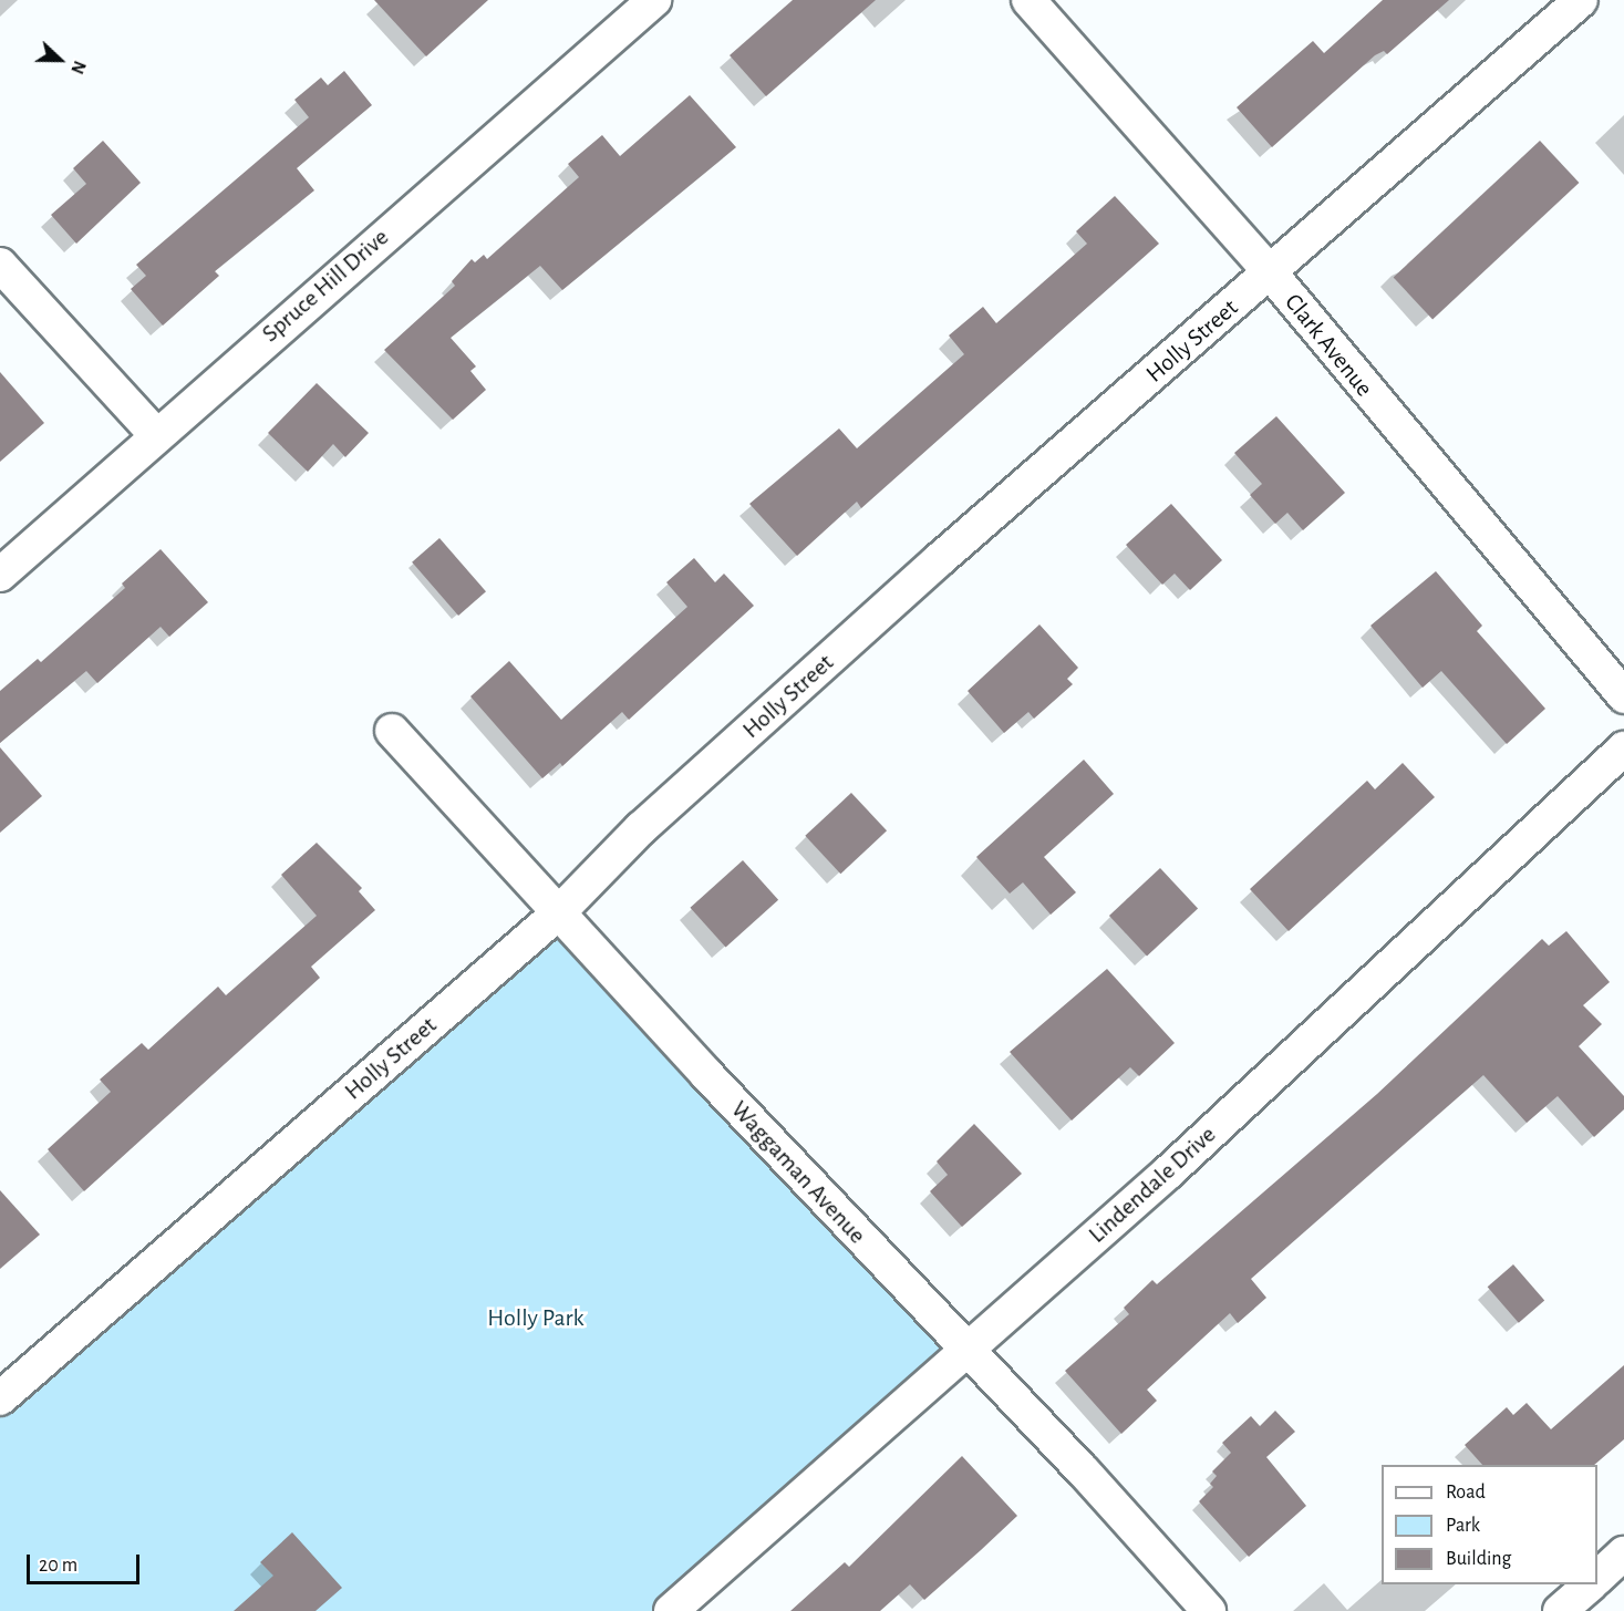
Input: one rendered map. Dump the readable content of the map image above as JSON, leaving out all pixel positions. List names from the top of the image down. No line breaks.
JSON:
{"streets":{"street":["Spruce Hill Drive","Holly Street","Clark Avenue","Waggaman Avenue","Lindendale Drive"]},"crossings":[["Holly Street","Clark Avenue"],["Holly Street","Waggaman Avenue"],["Waggaman Avenue","Lindendale Drive"]],"parks":["Holly Park"],"legend":["Road","Park","Building"],"scale_bar":"20 m","north":"right"}
